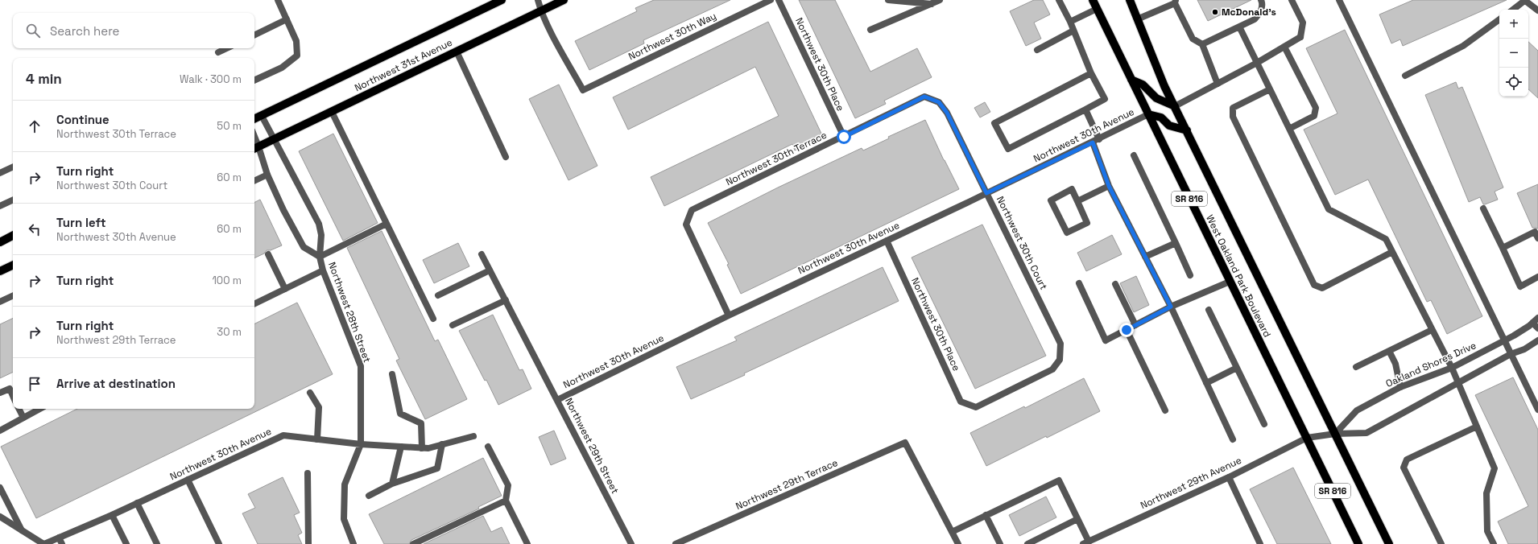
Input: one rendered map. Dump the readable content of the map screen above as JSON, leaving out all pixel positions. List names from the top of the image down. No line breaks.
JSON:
{"streets":{"main road":["Northwest 31st Avenue","SR 816","West Oakland Park Boulevard"],"street":["Northwest 30th Way","Northwest 30th Place","Northwest 30th Avenue","Northwest 30th Terrace","Northwest 30th Court","Northwest 28th Street","Oakland Shores Drive","Northwest 29th Street","Northwest 29th Avenue","Northwest 29th Terrace"]},"crossings":[["Northwest 30th Way","Northwest 31st Avenue"],["Northwest 30th Place","Northwest 30th Avenue"],["Northwest 30th Place","Northwest 30th Terrace"],["Northwest 30th Place","Northwest 30th Court"],["Northwest 31st Avenue","Northwest 28th Street"],["Northwest 30th Avenue","Northwest 30th Terrace"],["Northwest 30th Avenue","Northwest 30th Court"],["Northwest 30th Avenue","West Oakland Park Boulevard"],["Northwest 30th Avenue","Northwest 28th Street"],["Northwest 30th Avenue","Northwest 29th Street"],["Northwest 30th Terrace","Northwest 30th Court"],["West Oakland Park Boulevard","Oakland Shores Drive"],["West Oakland Park Boulevard","Northwest 29th Avenue"]],"places":["McDonald's"],"page":{"map_buttons":["+","−"],"search":"Search here","heading":["4 min","Walk · 300 m"],"list":[["Continue","Northwest 30th Terrace","50 m"],["Turn right","Northwest 30th Court","60 m"],["Turn left","Northwest 30th Avenue","60 m"],["Turn right","100 m"],["Turn right","Northwest 29th Terrace","30 m"],"Arrive at destination"]}}
